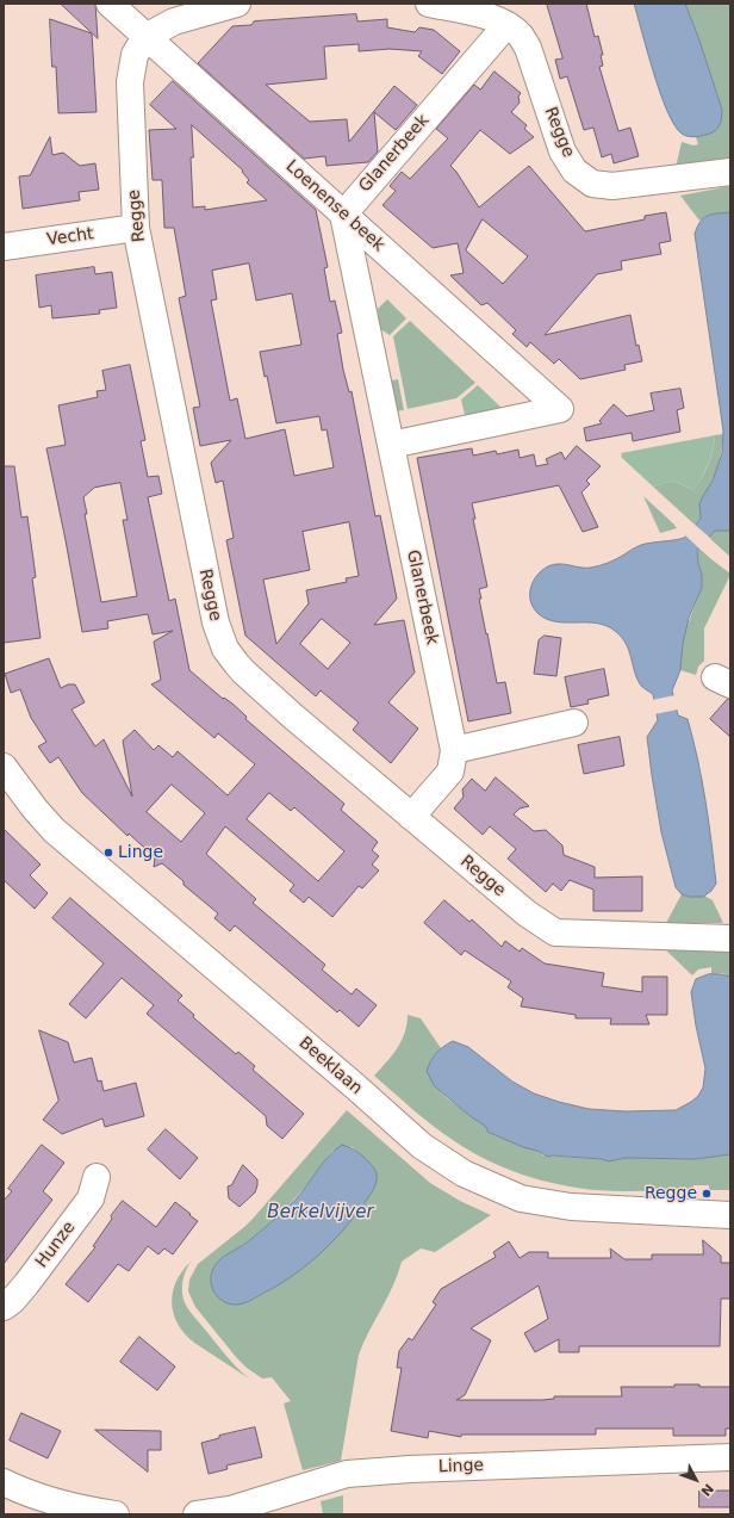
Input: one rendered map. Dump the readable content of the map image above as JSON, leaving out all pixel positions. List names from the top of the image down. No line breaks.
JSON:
{"streets":{"street":["Regge","Glanerbeek","Loenense beek","Vecht","Beeklaan","Hunze","Linge"]},"crossings":[["Regge","Glanerbeek"],["Regge","Loenense beek"],["Regge","Vecht"],["Glanerbeek","Loenense beek"]],"water":["Berkelvijver"],"places":["Linge","Regge"],"north":"bottom right"}
